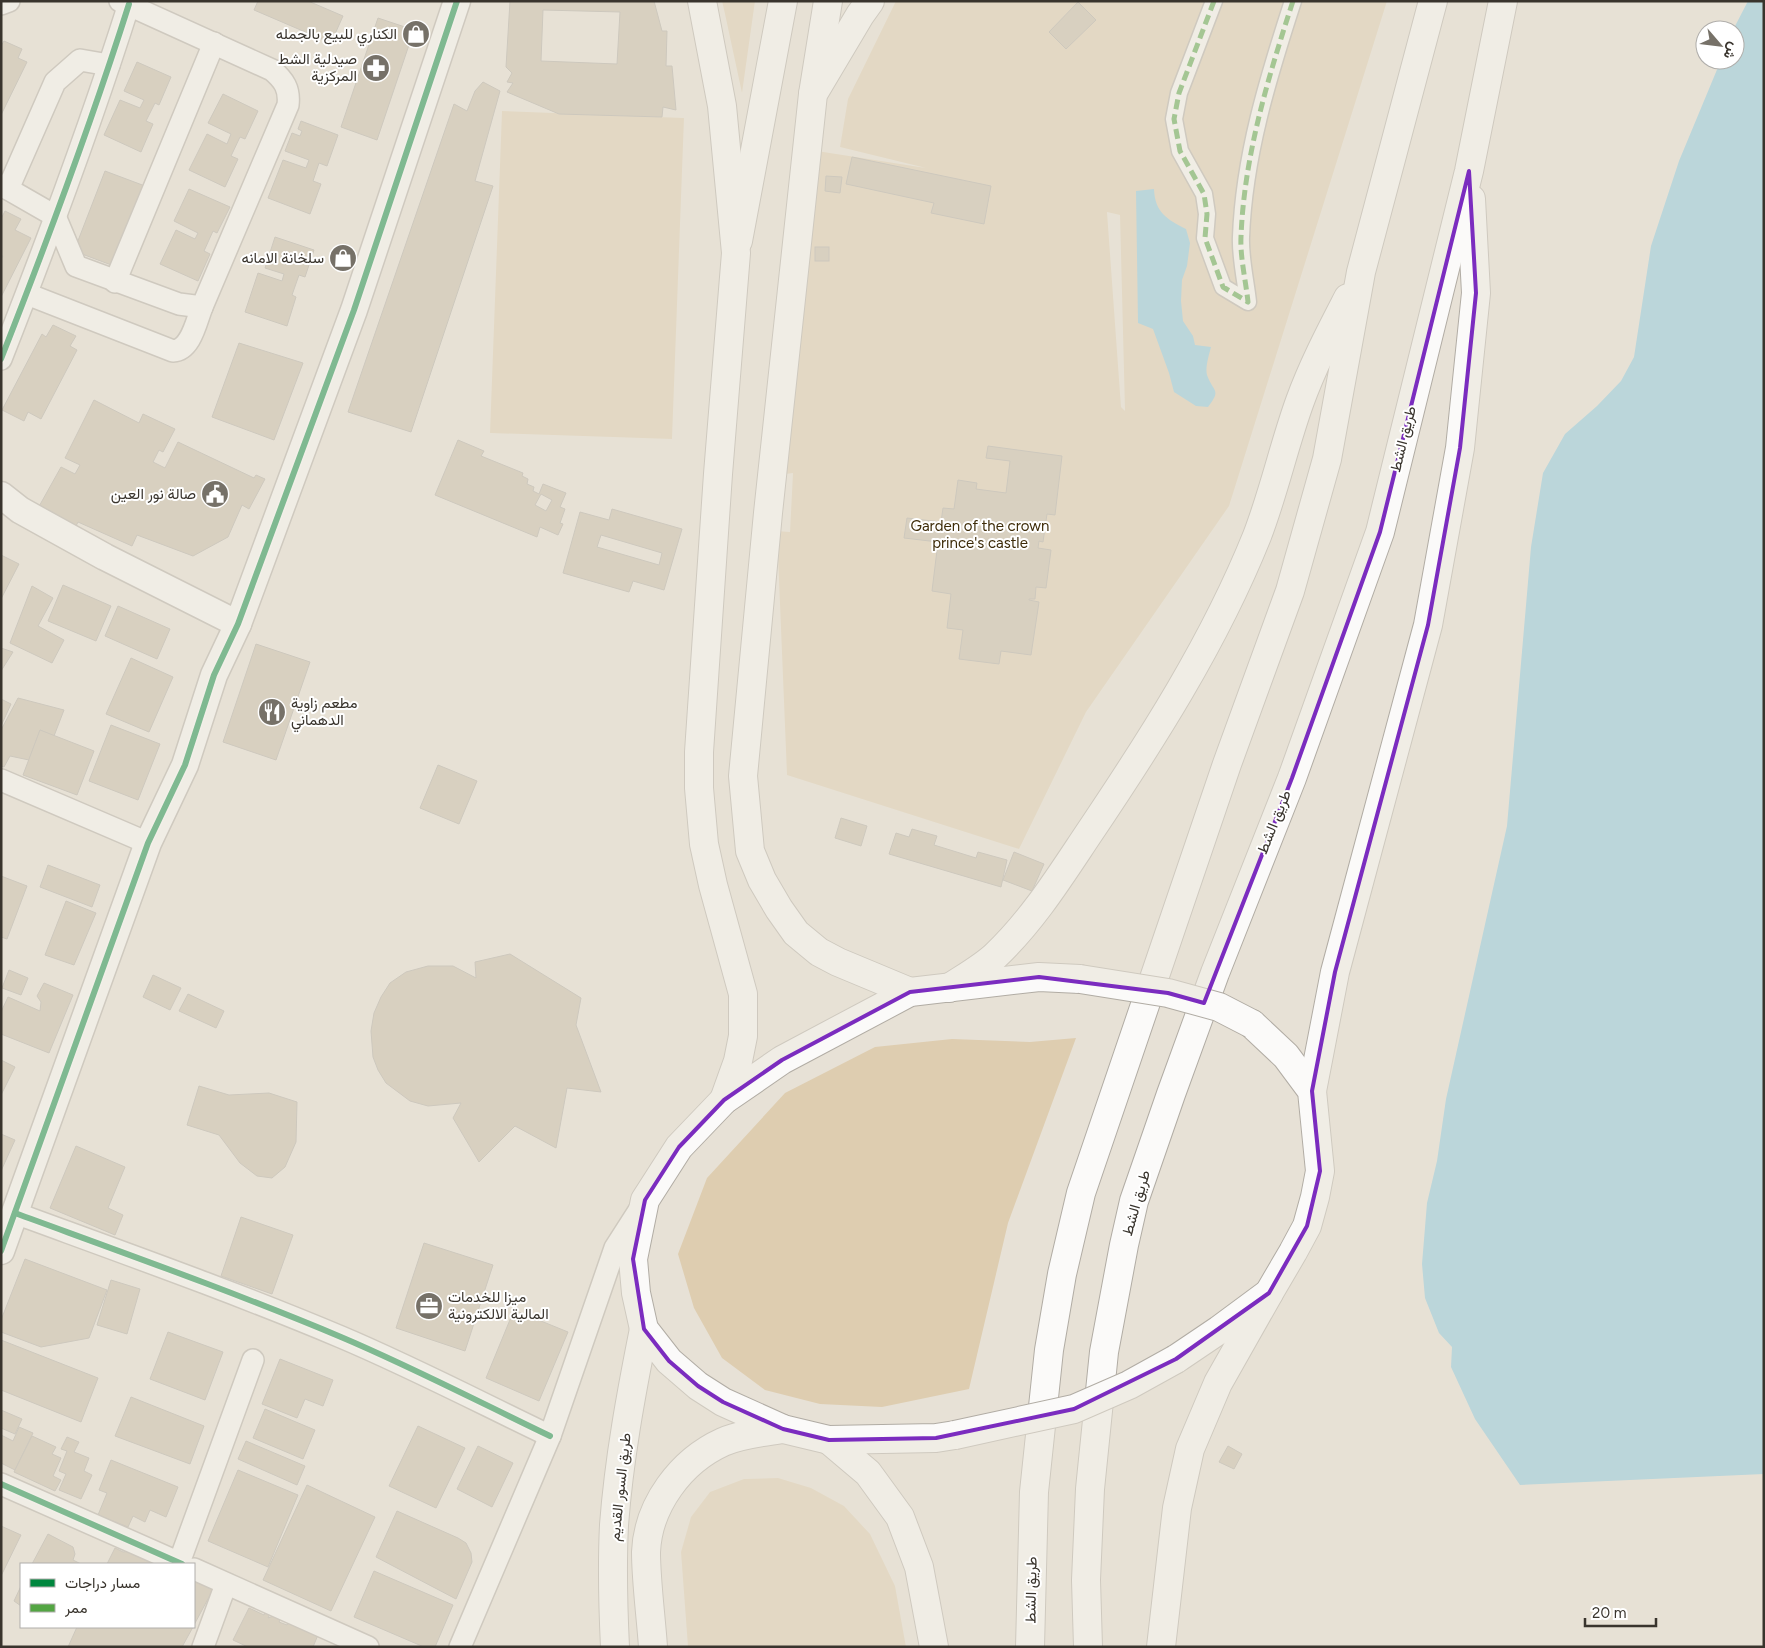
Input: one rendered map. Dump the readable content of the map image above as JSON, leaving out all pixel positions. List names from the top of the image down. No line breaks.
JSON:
{"streets":{"main road":["طريق الشط","طريق السور القديم"]},"parks":["Garden of the crown prince's castle"],"places":{"shop":["الكناري للبيع بالجمله","سلخانة الامانه"],"pharmacy":["صيدلية الشط المركزية"],"public building":["صالة نور العين"],"restaurant":["مطعم زاوية الدهماني"],"office":["ميزا للخدمات المالية الالكترونية"]},"legend":["مسار دراجات","ممر"],"scale_bar":"20 m","north":"bottom right"}
